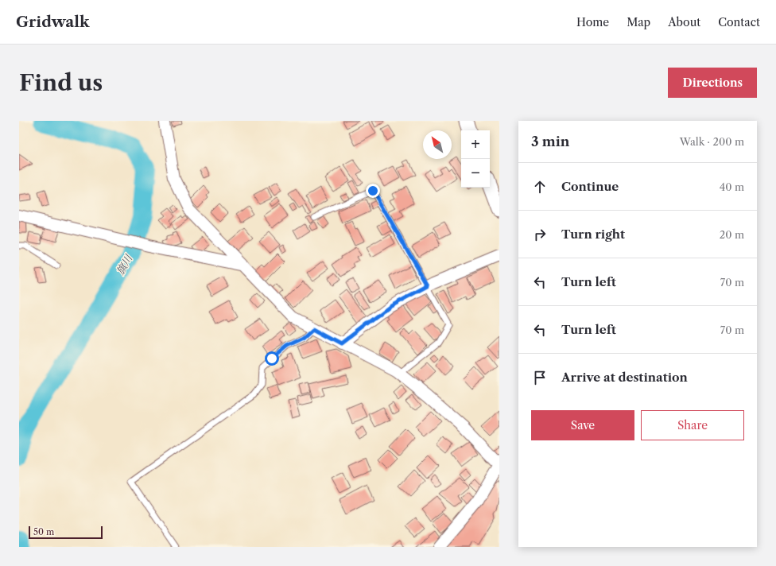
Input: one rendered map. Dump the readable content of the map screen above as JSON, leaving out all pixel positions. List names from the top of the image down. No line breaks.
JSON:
{"water":["旗川"],"scale_bar":"50 m","north":"top left","page":{"header":"Gridwalk","nav":["Home","Map","About","Contact"],"buttons":["Directions",["Save","Share"]],"title":"Find us","heading":["3 min","Walk · 200 m"],"map_buttons":["+","−"],"list":[["Continue","40 m"],["Turn right","20 m"],["Turn left","70 m"],["Turn left","70 m"],"Arrive at destination"],"scale":"50 m"}}
